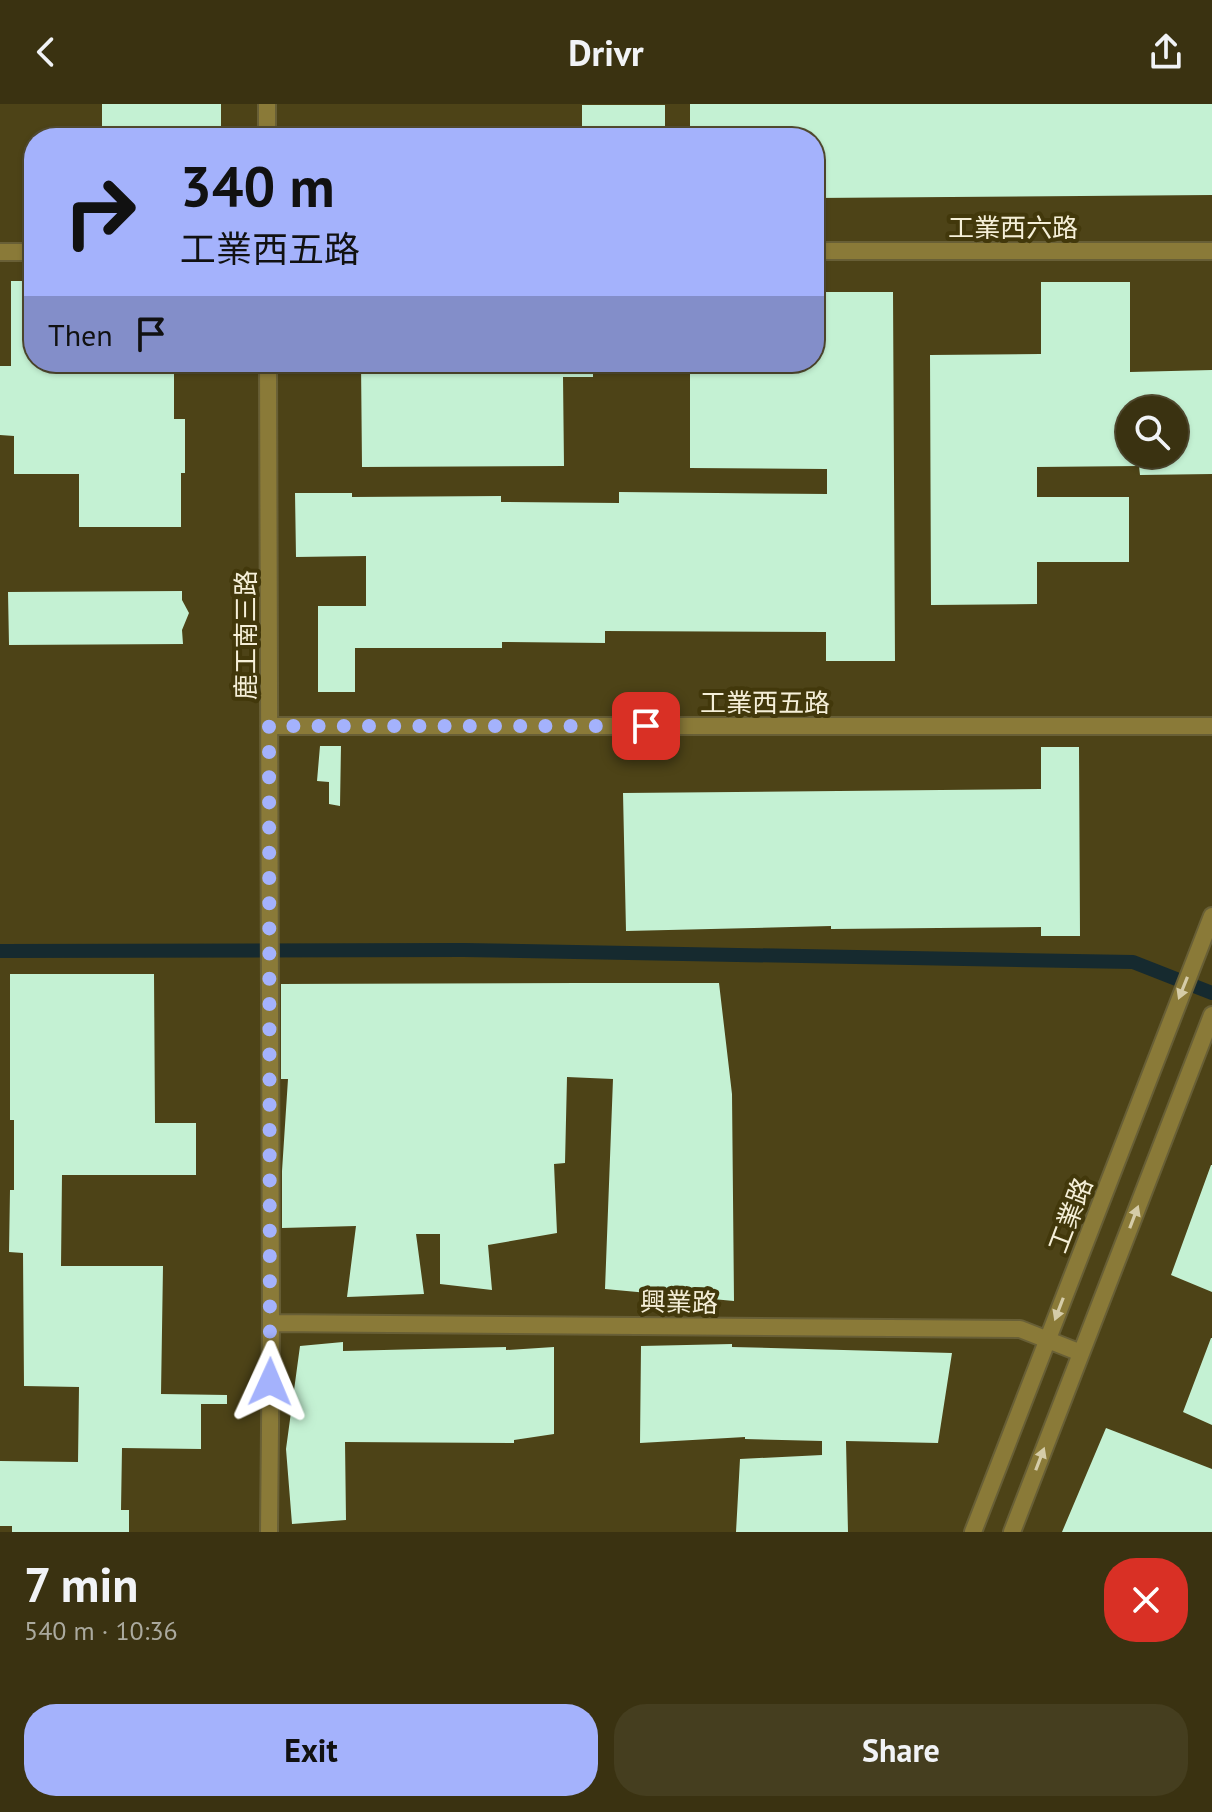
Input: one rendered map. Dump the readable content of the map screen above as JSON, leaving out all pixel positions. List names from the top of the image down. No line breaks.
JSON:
{"streets":{"street":["工業西六路","鹿工南三路","工業西五路","工業路","興業路"]},"crossings":[["鹿工南三路","工業西五路"],["鹿工南三路","興業路"],["工業路","興業路"]],"page":{"header":"Drivr","turn":["340 m","工業西五路"],"then":"Then","heading":["7 min","540 m · 10:36"],"buttons":["Exit","Share"]}}
